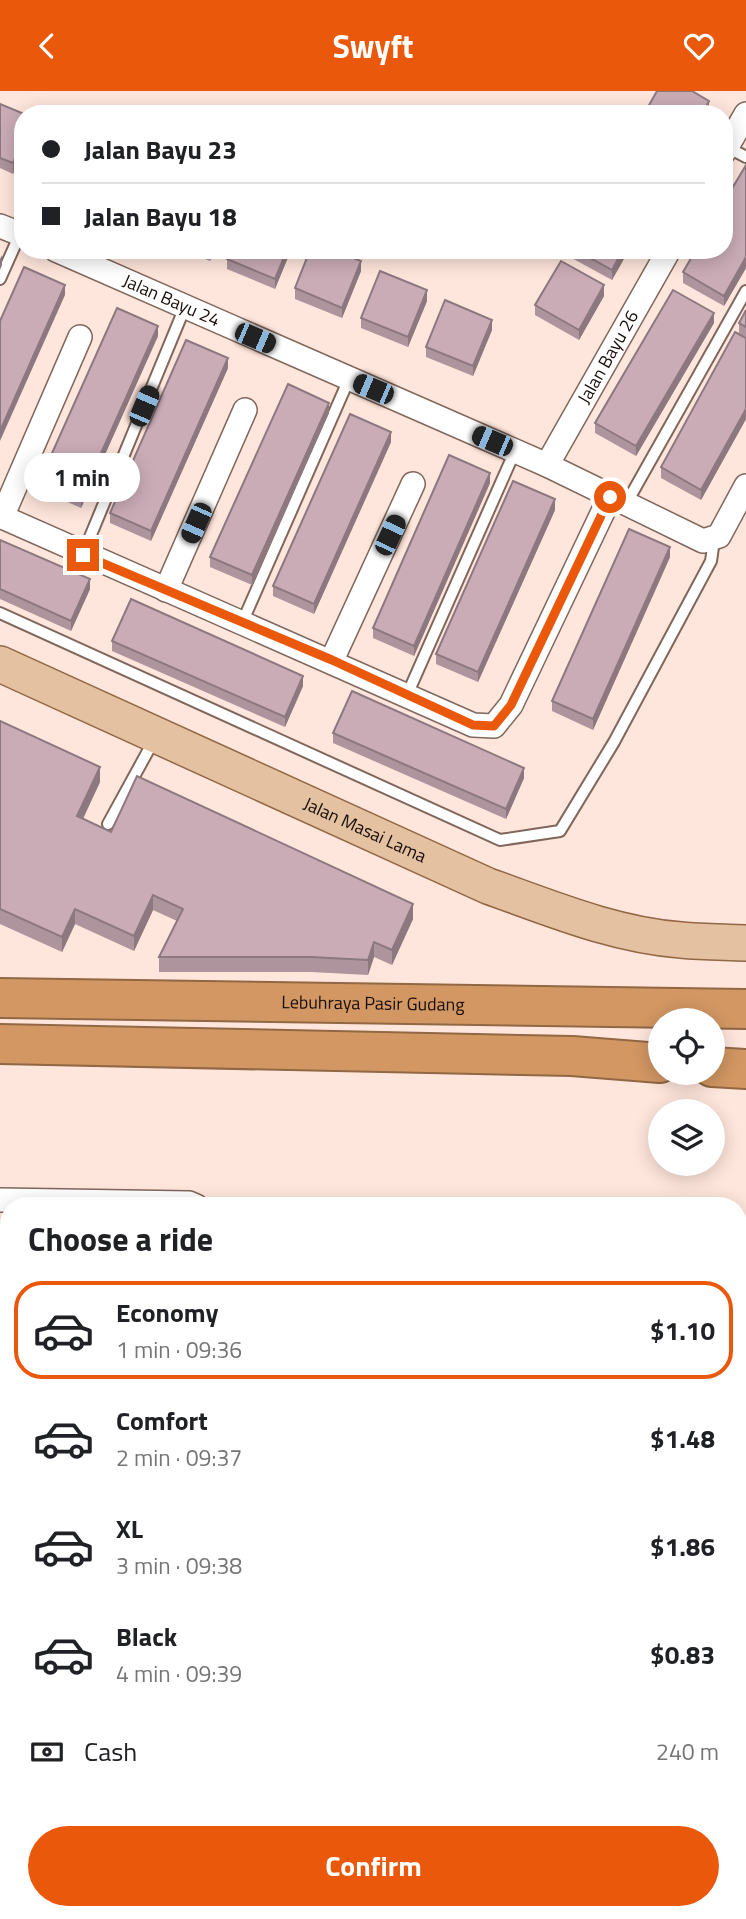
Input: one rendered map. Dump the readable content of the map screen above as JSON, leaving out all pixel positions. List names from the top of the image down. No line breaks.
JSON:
{"streets":{"highway":["Lebuhraya Pasir Gudang"],"main road":["Jalan Masai Lama"],"street":["Jalan Bayu 24","Jalan Bayu 26"]},"crossings":[["Jalan Bayu 24","Jalan Bayu 26"]],"page":{"header":"Swyft","banner":["Jalan Bayu 23","Jalan Bayu 18"],"bubble":"1 min","heading":"Choose a ride","list":[{"name":"Economy","note":"1 min · 09:36","value":"$1.10"},{"name":"Comfort","note":"2 min · 09:37","value":"$1.48"},{"name":"XL","note":"3 min · 09:38","value":"$1.86"},{"name":"Black","note":"4 min · 09:39","value":"$0.83"}],"pay":["Cash","240 m"],"buttons":"Confirm"}}
